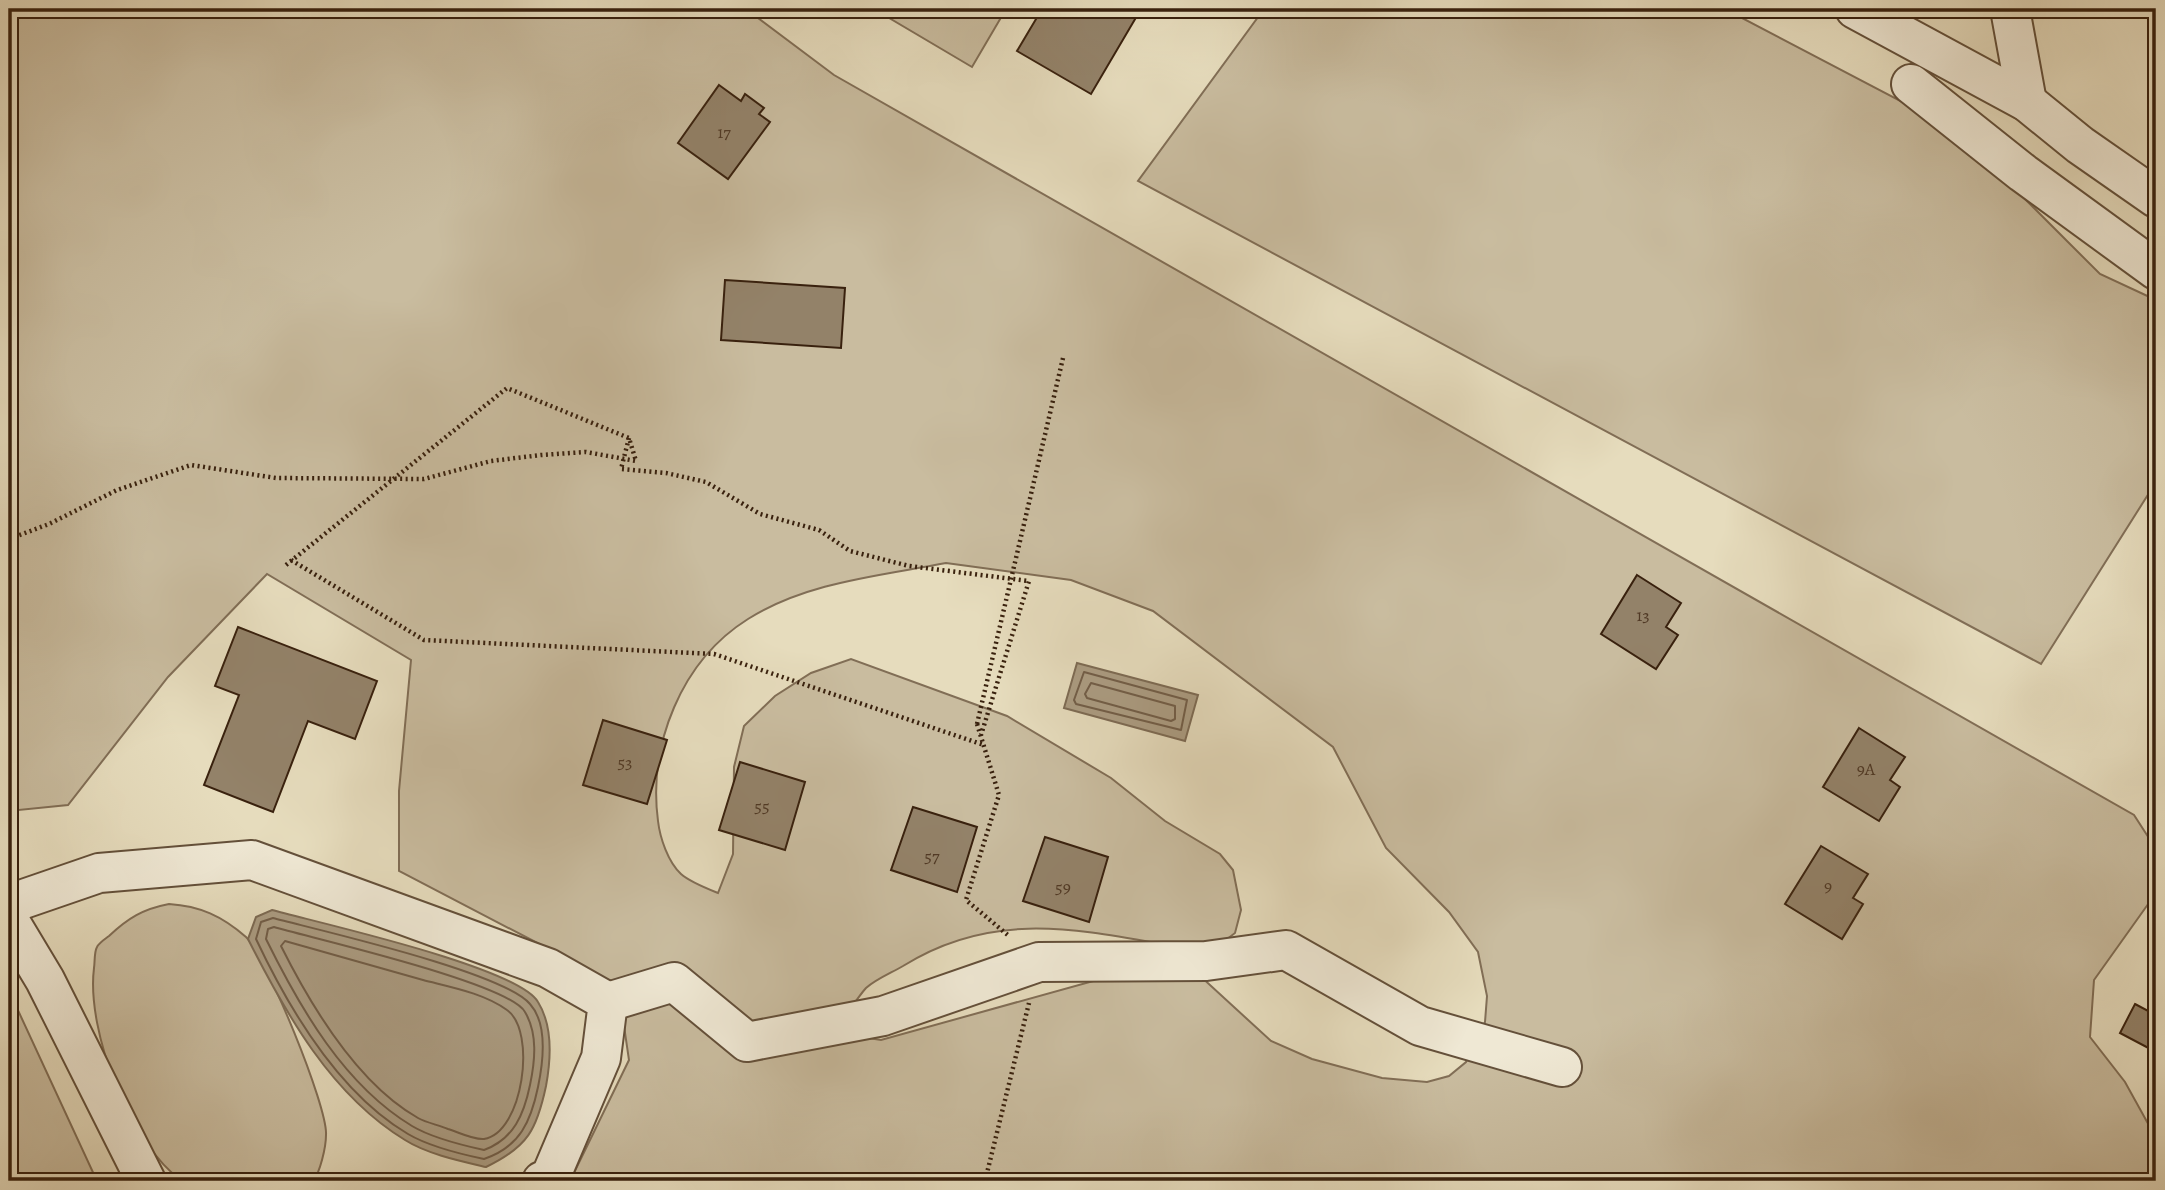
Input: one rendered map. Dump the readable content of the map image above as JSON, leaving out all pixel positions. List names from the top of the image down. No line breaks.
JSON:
{"house_numbers":["17","13","53","9А","55","57","9","59"]}
